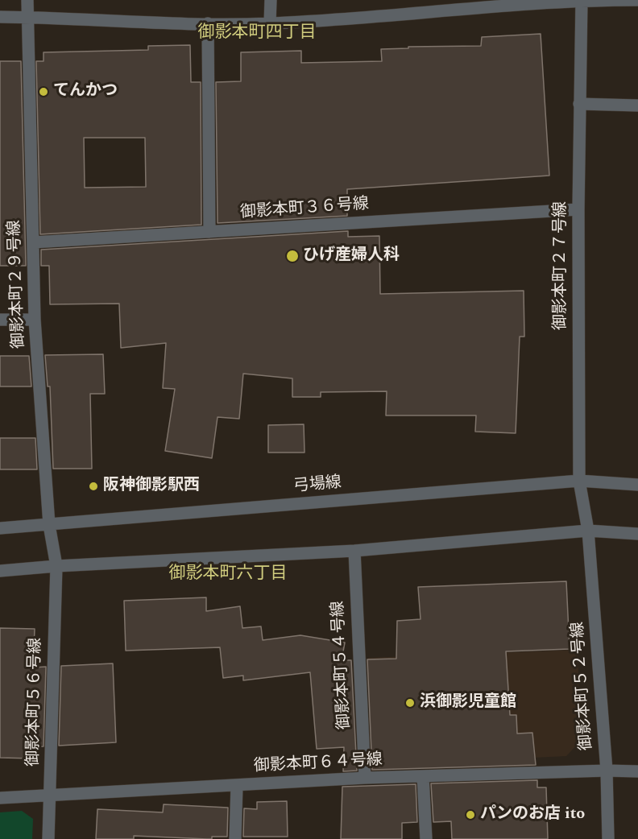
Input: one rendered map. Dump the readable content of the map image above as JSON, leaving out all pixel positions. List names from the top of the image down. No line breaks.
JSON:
{"streets":{"street":["御影本町３６号線","御影本町２７号線","御影本町２９号線","弓場線","御影本町５４号線","御影本町５２号線","御影本町５６号線","御影本町６４号線"]},"crossings":[["御影本町３６号線","御影本町２７号線"],["御影本町３６号線","御影本町２９号線"],["御影本町２７号線","弓場線"],["御影本町２７号線","御影本町５２号線"],["御影本町２９号線","弓場線"],["御影本町２９号線","御影本町５６号線"],["御影本町５４号線","御影本町６４号線"],["御影本町５２号線","御影本町６４号線"],["御影本町５６号線","御影本町６４号線"]],"districts":["御影本町四丁目","御影本町六丁目"],"places":["てんかつ","ひげ産婦人科","阪神御影駅西","浜御影児童館","パンのお店 ito"]}
